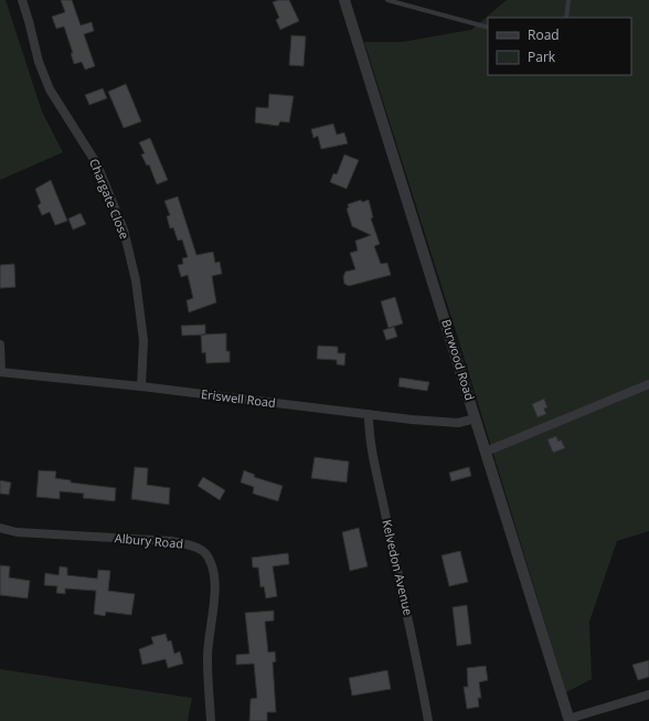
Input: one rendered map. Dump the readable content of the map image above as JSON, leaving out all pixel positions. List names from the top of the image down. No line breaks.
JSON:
{"streets":{"street":["Chargate Close","Burwood Road","Eriswell Road","Albury Road","Kelvedon Avenue"]},"crossings":[["Chargate Close","Eriswell Road"],["Burwood Road","Eriswell Road"],["Eriswell Road","Kelvedon Avenue"]],"legend":["Road","Park"]}
